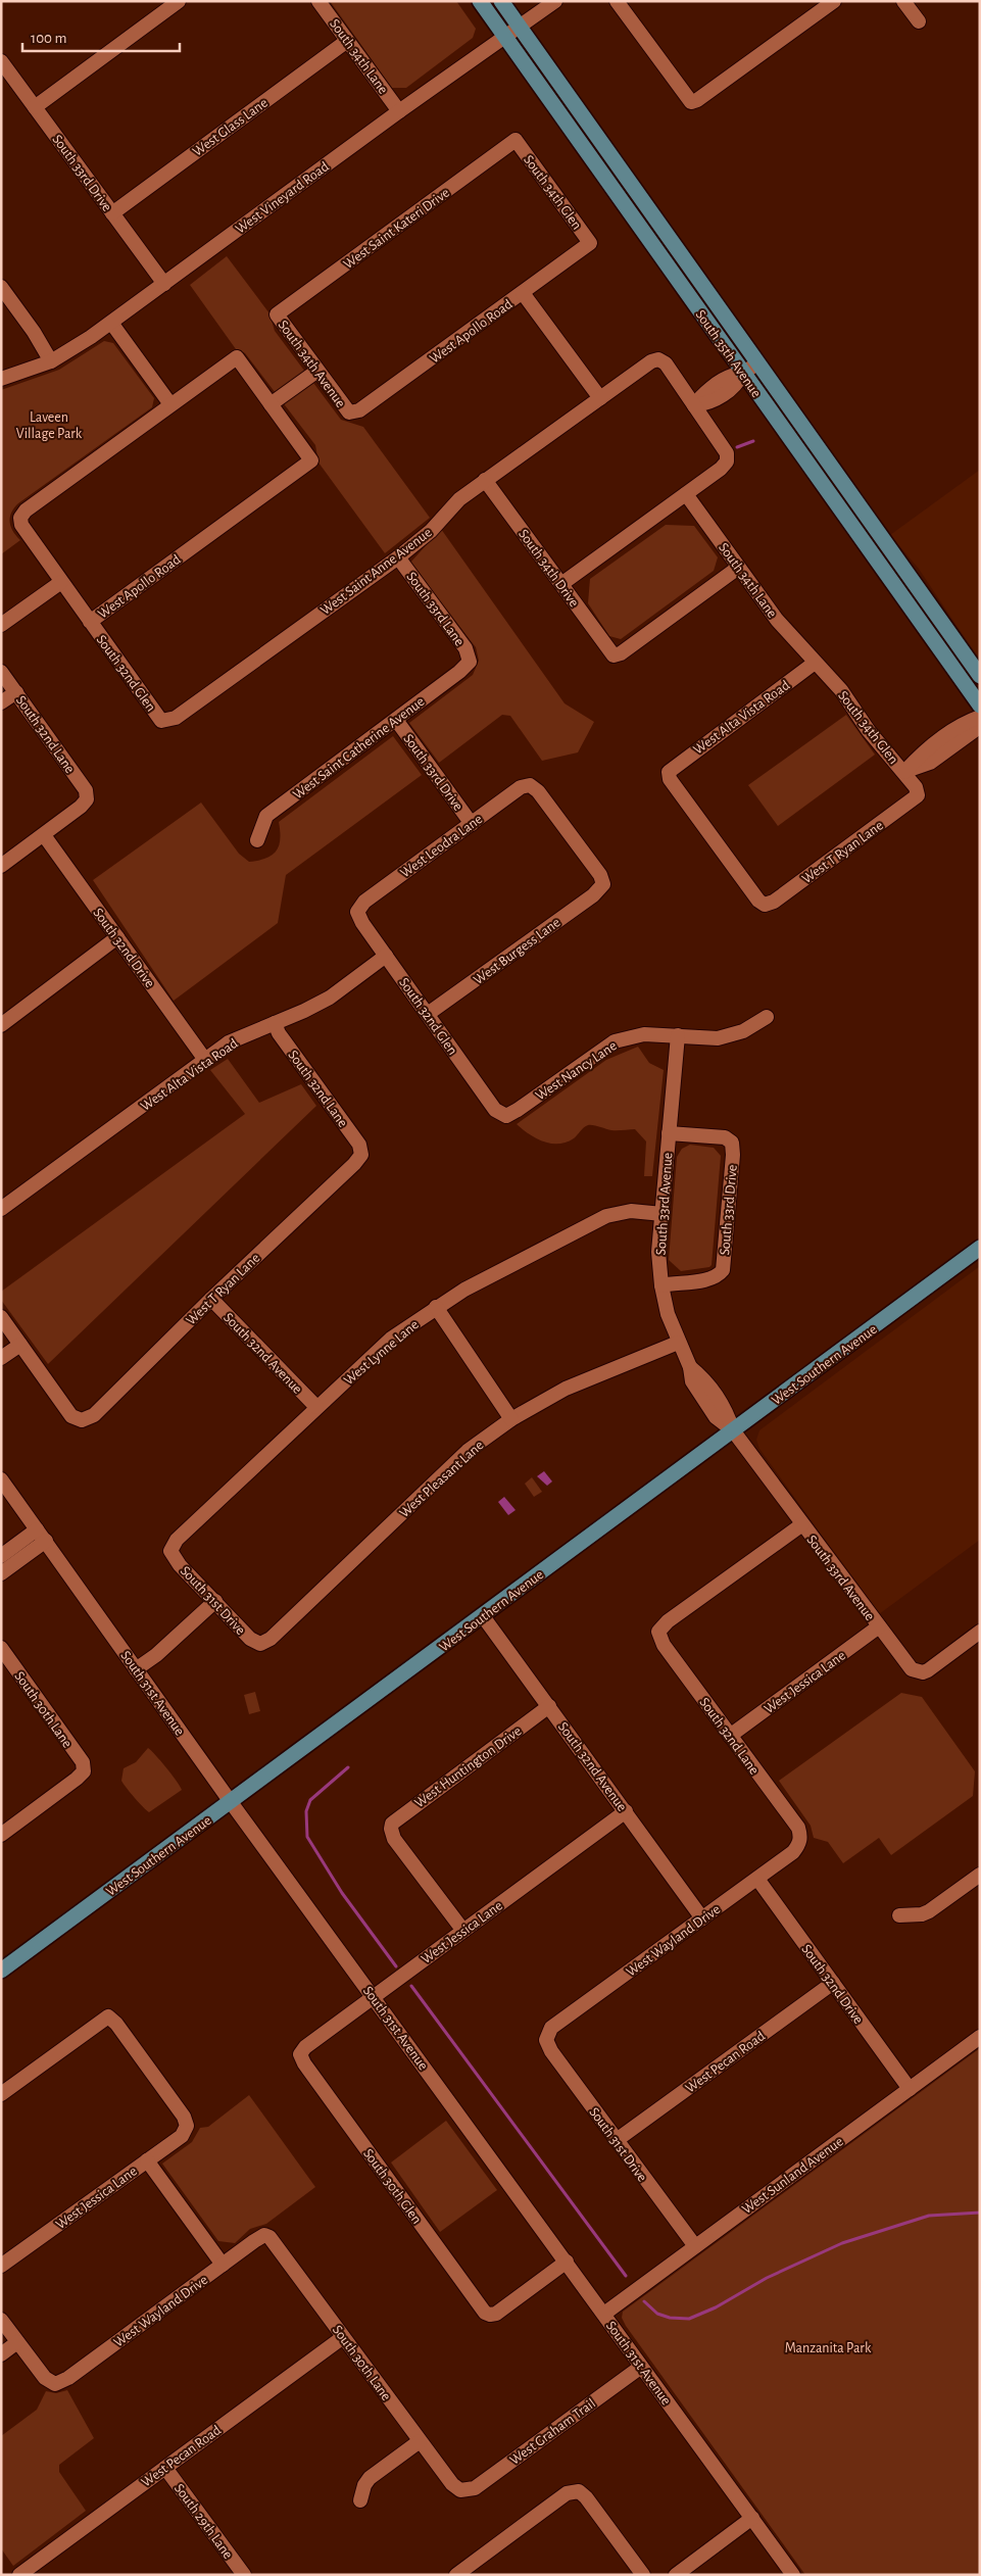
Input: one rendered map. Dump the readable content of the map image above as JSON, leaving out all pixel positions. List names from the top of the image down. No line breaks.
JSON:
{"streets":{"main road":["South 35th Avenue","West Southern Avenue"],"street":["South 34th Lane","West Glass Lane","South 33rd Drive","South 34th Glen","West Vineyard Road","West Saint Kateri Drive","West Apollo Road","South 34th Avenue","South 34th Drive","West Saint Anne Avenue","South 33rd Lane","South 32nd Glen","West Alta Vista Road","South 32nd Lane","West Saint Catherine Avenue","West Leodra Lane","West T Ryan Lane","South 32nd Drive","West Burgess Lane","West Nancy Lane","South 33rd Avenue","West Lynne Lane","South 32nd Avenue","West Pleasant Lane","South 31st Drive","West Jessica Lane","South 31st Avenue","South 30th Lane","West Huntington Drive","West Wayland Drive","West Pecan Road","West Sunland Avenue","South 30th Glen","West Graham Trail","South 29th Lane"]},"crossings":[["South 34th Lane","West Glass Lane"],["South 34th Lane","South 34th Glen"],["South 34th Lane","West Vineyard Road"],["South 34th Lane","South 34th Drive"],["South 34th Lane","West Alta Vista Road"],["West Glass Lane","South 33rd Drive"],["South 33rd Drive","West Vineyard Road"],["South 33rd Drive","West Saint Catherine Avenue"],["South 33rd Drive","West Leodra Lane"],["South 33rd Drive","South 33rd Avenue"],["South 34th Glen","West Saint Kateri Drive"],["South 34th Glen","West Apollo Road"],["South 34th Glen","West Alta Vista Road"],["South 34th Glen","West T Ryan Lane"],["West Vineyard Road","South 35th Avenue"],["West Saint Kateri Drive","South 34th Avenue"],["West Apollo Road","South 34th Avenue"],["West Apollo Road","South 32nd Glen"],["South 34th Drive","West Saint Anne Avenue"],["West Saint Anne Avenue","South 33rd Lane"],["West Saint Anne Avenue","South 32nd Glen"],["South 33rd Lane","West Saint Catherine Avenue"],["South 32nd Glen","West Alta Vista Road"],["South 32nd Glen","West Leodra Lane"],["South 32nd Glen","West Burgess Lane"],["South 32nd Glen","West Nancy Lane"],["West Alta Vista Road","South 32nd Lane"],["West Alta Vista Road","West T Ryan Lane"],["West Alta Vista Road","South 32nd Drive"],["South 32nd Lane","West T Ryan Lane"],["South 32nd Lane","South 32nd Drive"],["South 32nd Lane","South 33rd Avenue"],["South 32nd Lane","West Jessica Lane"],["South 32nd Lane","West Wayland Drive"],["West Leodra Lane","West Burgess Lane"],["West T Ryan Lane","South 32nd Avenue"],["South 32nd Drive","West Wayland Drive"],["South 32nd Drive","West Pecan Road"],["South 32nd Drive","West Sunland Avenue"],["West Nancy Lane","South 33rd Avenue"],["South 33rd Avenue","West Lynne Lane"],["South 33rd Avenue","West Southern Avenue"],["South 33rd Avenue","West Pleasant Lane"],["South 33rd Avenue","West Jessica Lane"],["West Lynne Lane","South 32nd Avenue"],["West Lynne Lane","South 31st Drive"],["South 32nd Avenue","West Southern Avenue"],["South 32nd Avenue","West Jessica Lane"],["South 32nd Avenue","West Huntington Drive"],["South 32nd Avenue","West Wayland Drive"],["West Southern Avenue","South 31st Avenue"],["West Pleasant Lane","South 31st Drive"],["South 31st Drive","West Wayland Drive"],["South 31st Drive","West Pecan Road"],["South 31st Drive","West Sunland Avenue"],["West Jessica Lane","South 31st Avenue"],["West Jessica Lane","West Huntington Drive"],["West Jessica Lane","South 30th Glen"],["South 31st Avenue","West Sunland Avenue"],["South 31st Avenue","South 30th Glen"],["South 31st Avenue","West Graham Trail"],["South 30th Lane","West Wayland Drive"],["South 30th Lane","West Pecan Road"],["South 30th Lane","West Graham Trail"],["West Pecan Road","South 29th Lane"]],"parks":["Laveen Village Park","Manzanita Park"],"scale_bar":"100 m"}
